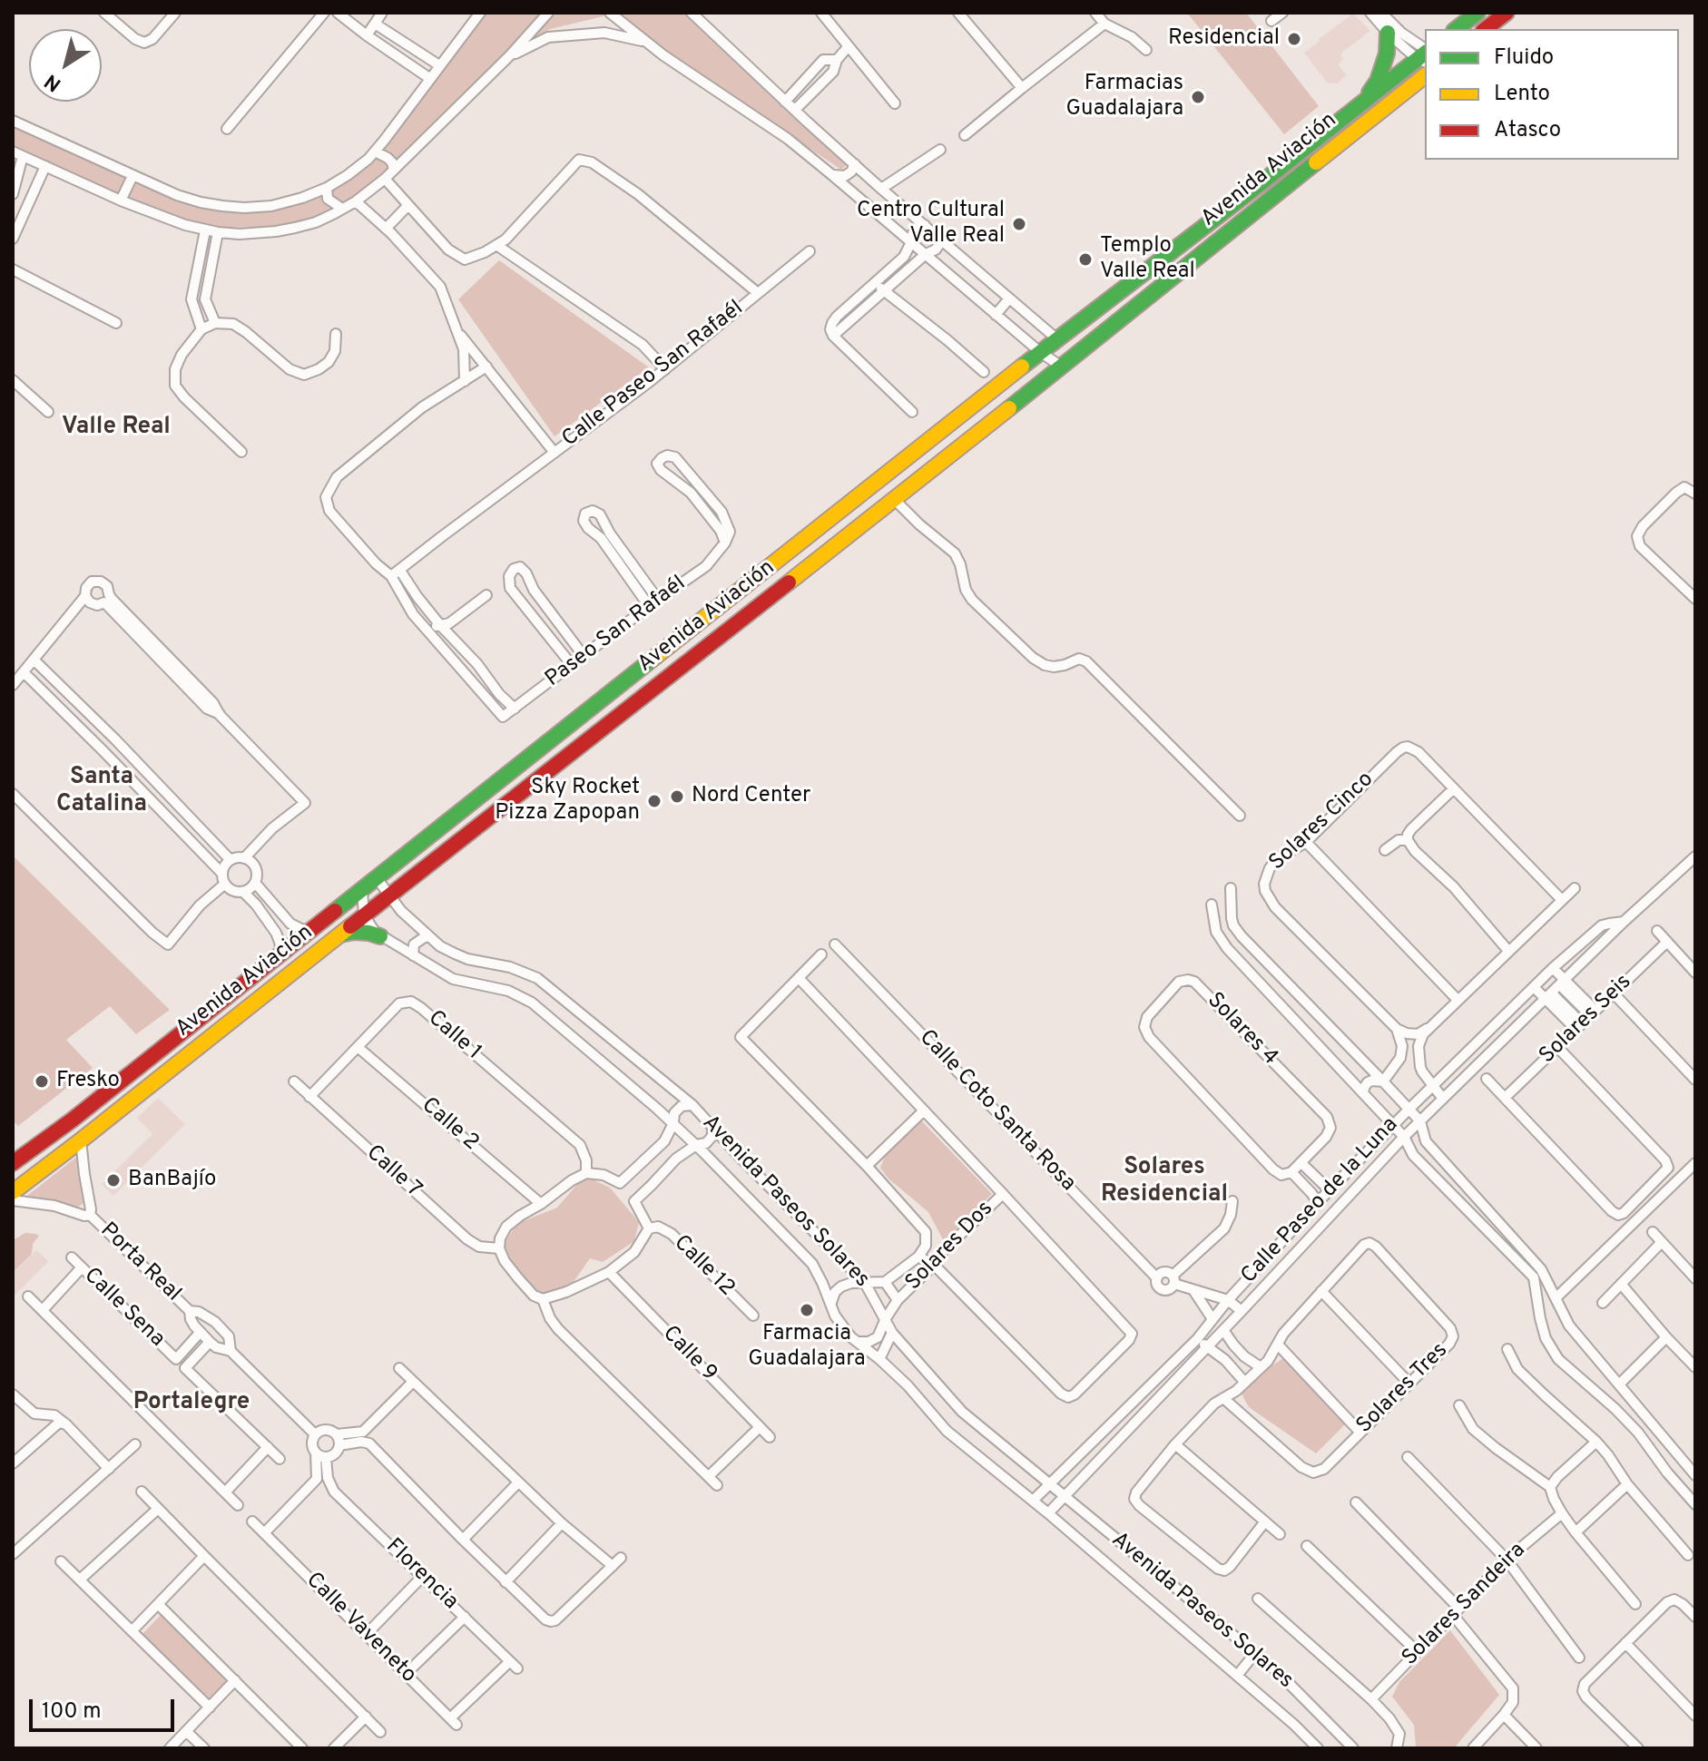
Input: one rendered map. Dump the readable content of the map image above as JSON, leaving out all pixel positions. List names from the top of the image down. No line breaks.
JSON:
{"streets":{"main road":["Avenida Aviación"],"street":["Calle Paseo San Rafaél","Paseo San Rafaél","Solares Cinco","Solares Seis","Solares 4","Calle 1","Calle Coto Santa Rosa","Calle 2","Calle 7","Calle Paseo de la Luna","Avenida Paseos Solares","Solares Dos","Porta Real","Calle 12","Calle Sena","Calle 9","Solares Tres","Florencia","Solares Sandeira","Calle Vaveneto"]},"crossings":[["Avenida Aviación","Avenida Paseos Solares"],["Avenida Aviación","Porta Real"],["Solares 4","Calle Paseo de la Luna"],["Calle 1","Calle 2"],["Calle 1","Calle 7"],["Calle Coto Santa Rosa","Calle Paseo de la Luna"],["Calle Paseo de la Luna","Avenida Paseos Solares"],["Avenida Paseos Solares","Solares Dos"],["Porta Real","Calle Sena"],["Porta Real","Florencia"],["Florencia","Calle Vaveneto"]],"districts":["Valle Real","Santa Catalina","Solares Residencial","Portalegre"],"places":["Residencial","Farmacias Guadalajara","Centro Cultural Valle Real","Templo Valle Real","Nord Center","Sky Rocket Pizza Zapopan","Fresko","BanBajío","Farmacia Guadalajara"],"legend":["Fluido","Lento","Atasco"],"scale_bar":"100 m","north":"bottom left"}
